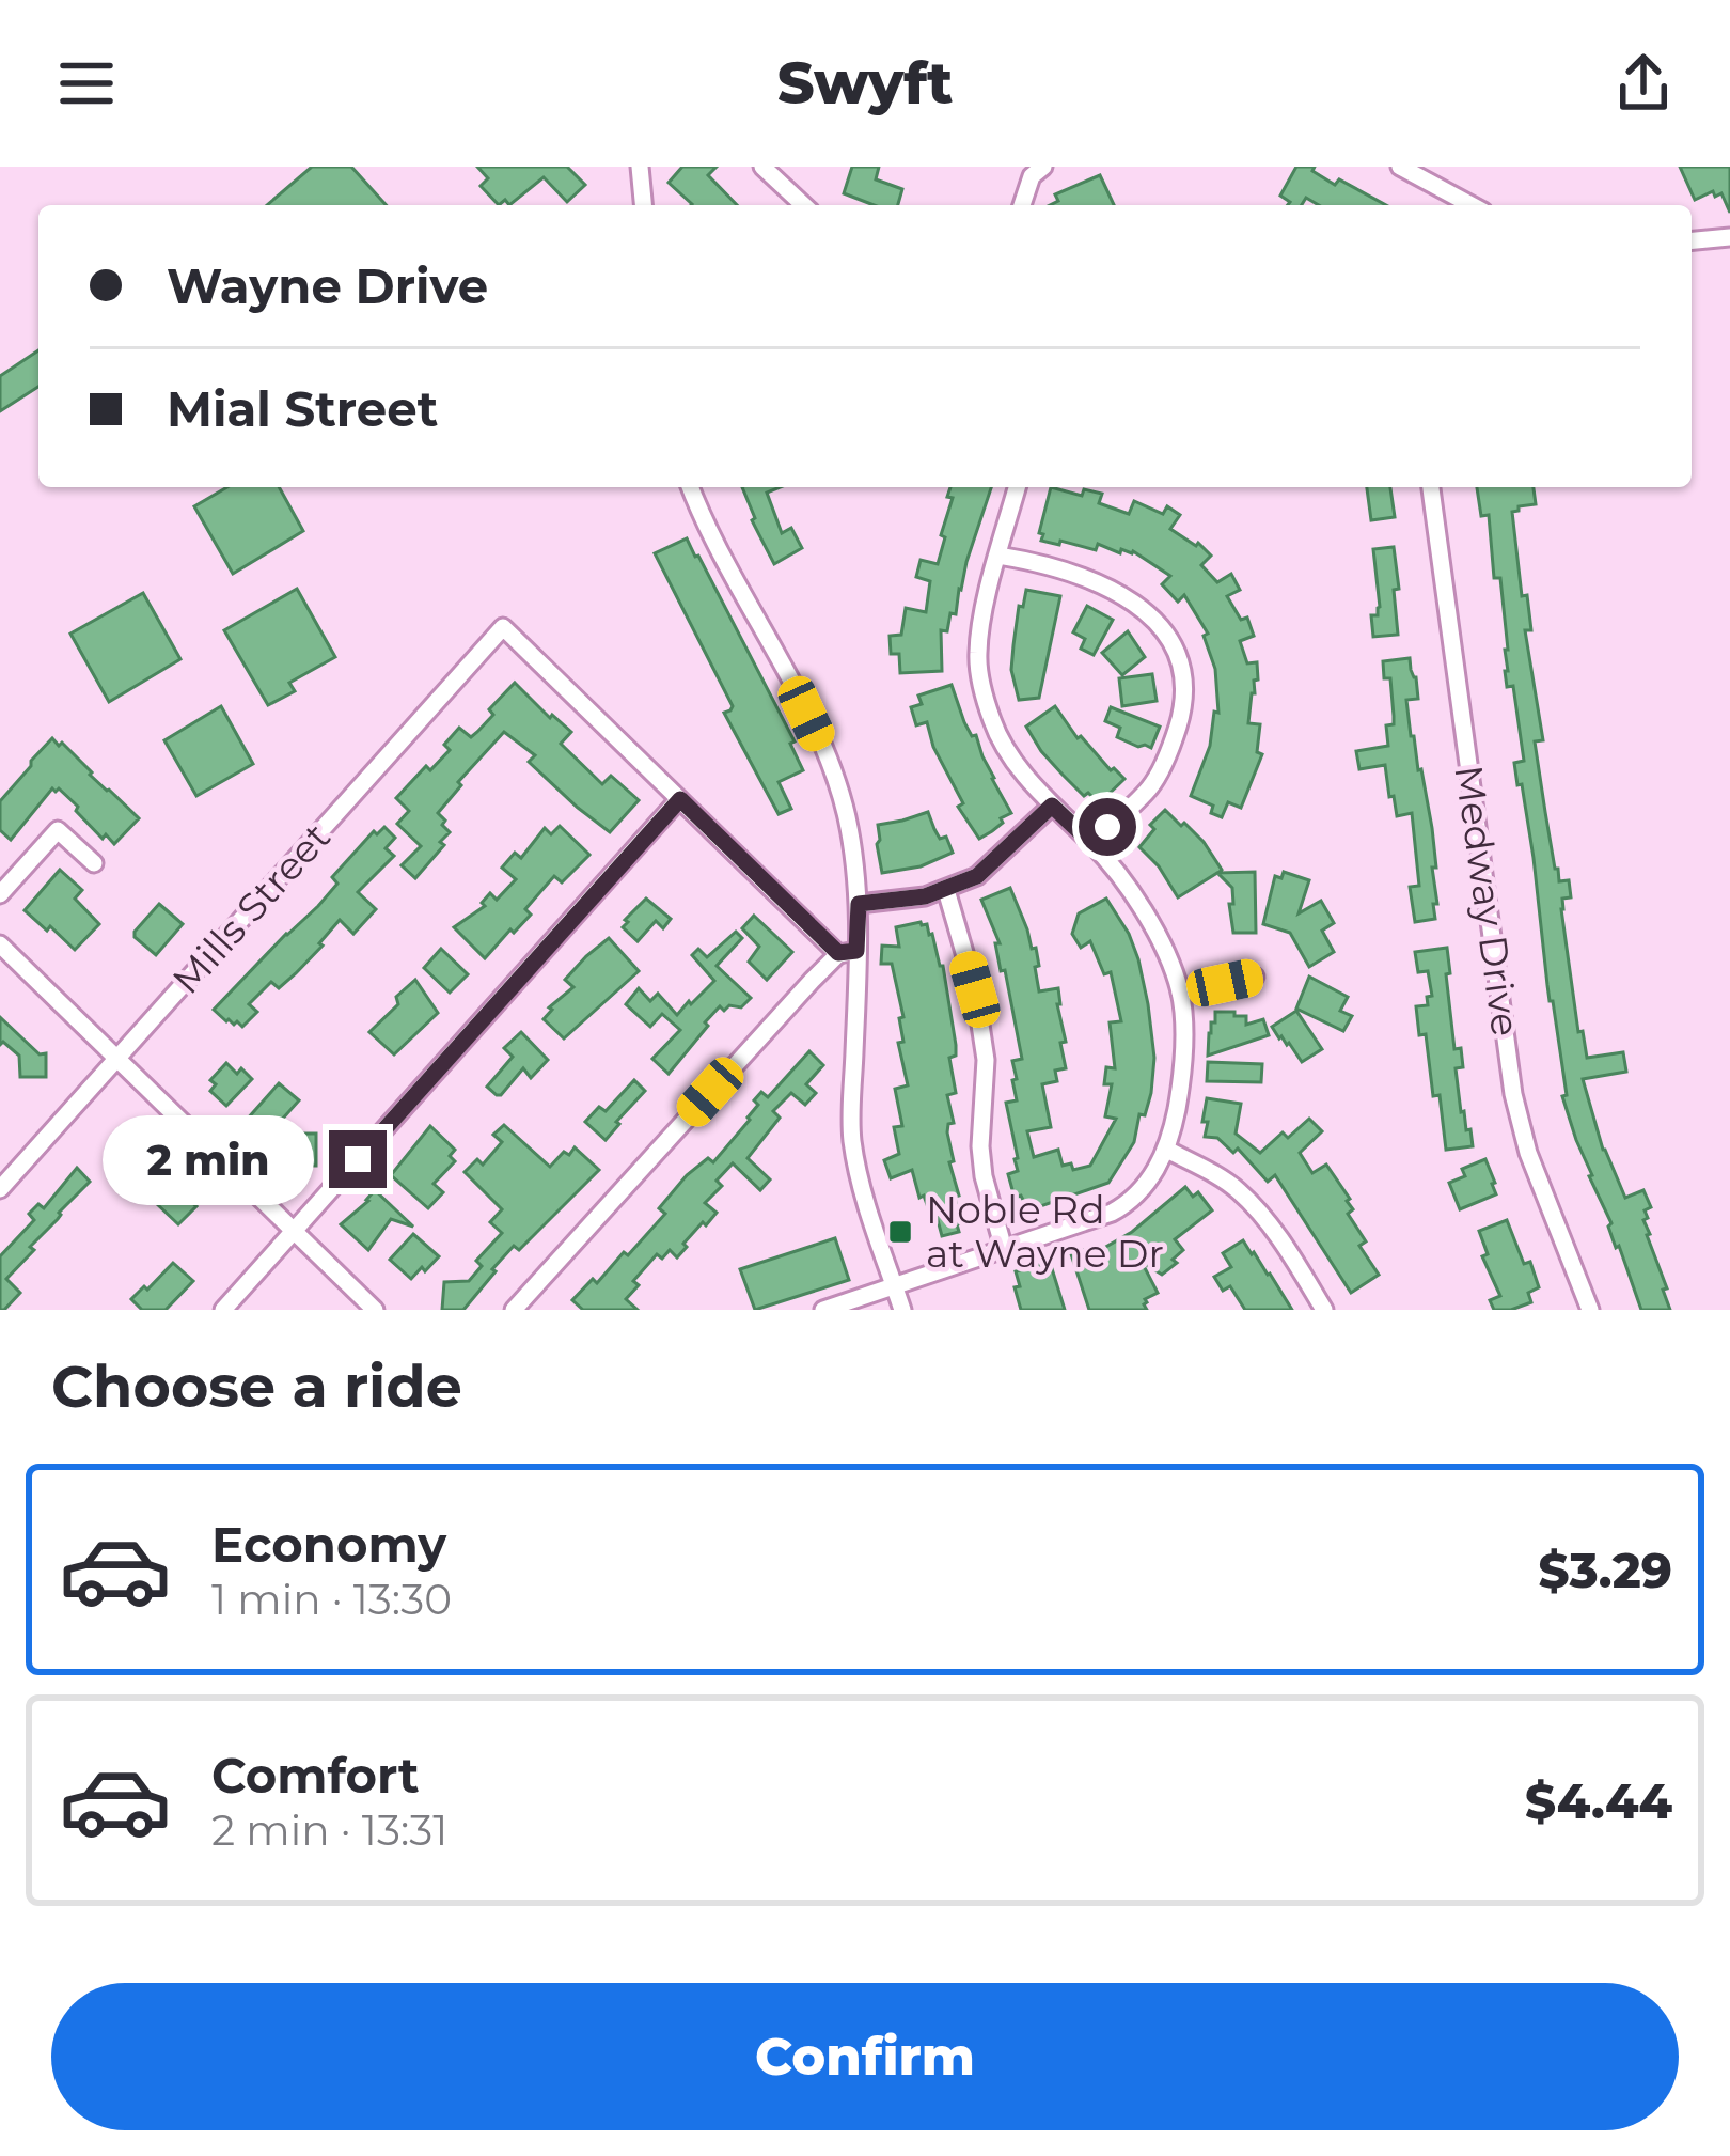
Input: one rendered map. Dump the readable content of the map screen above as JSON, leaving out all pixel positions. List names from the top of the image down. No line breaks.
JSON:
{"streets":{"street":["Medway Drive","Mills Street"]},"places":{"transit":["Noble Rd at Wayne Dr"]},"page":{"header":"Swyft","banner":["Wayne Drive","Mial Street"],"bubble":"2 min","heading":"Choose a ride","list":[{"name":"Economy","note":"1 min · 13:30","value":"$3.29"},{"name":"Comfort","note":"2 min · 13:31","value":"$4.44"}],"buttons":"Confirm"}}
